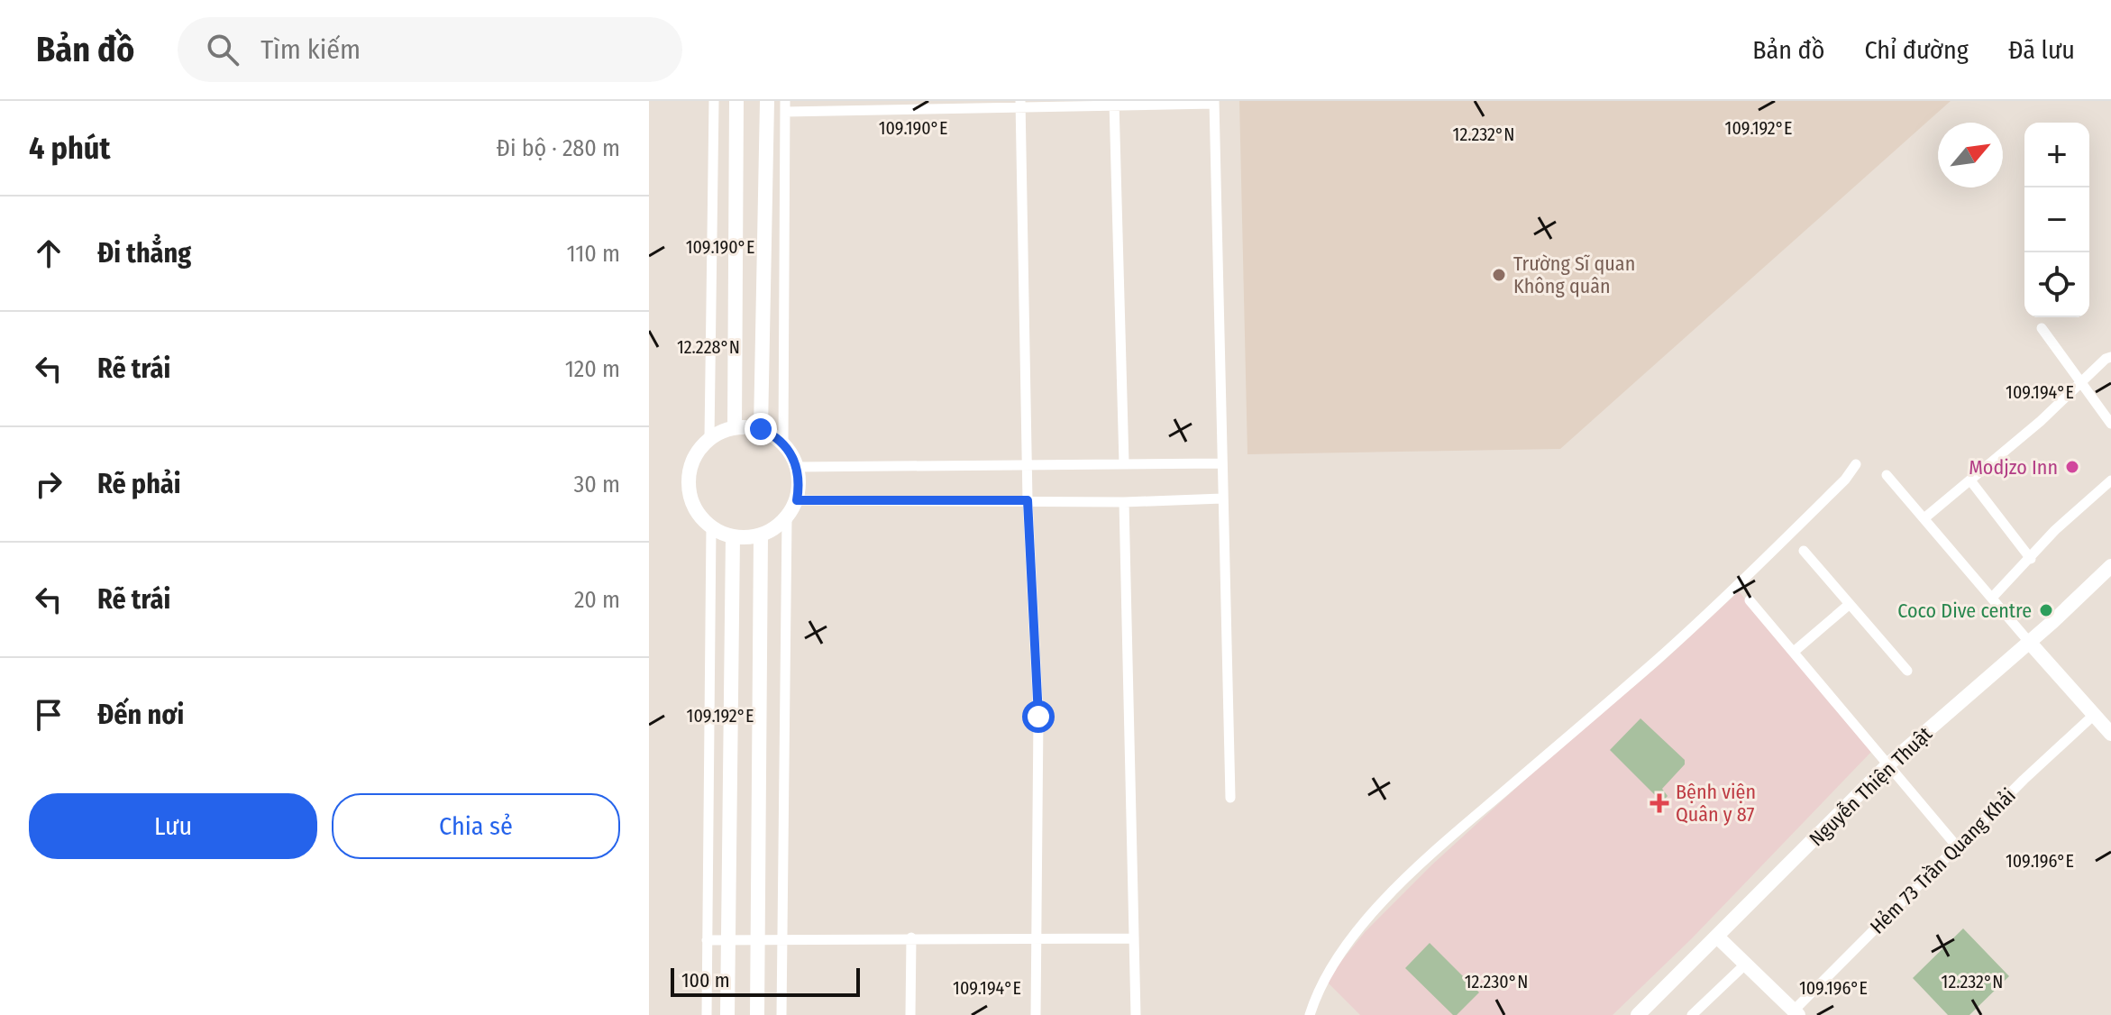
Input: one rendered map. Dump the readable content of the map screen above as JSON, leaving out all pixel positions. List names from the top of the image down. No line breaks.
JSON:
{"streets":{"street":["Nguyễn Thiện Thuật","Hẻm 73 Trần Quang Khải"]},"places":{"other":["Trường Sĩ quan Không quân","Modjzo Inn","Coco Dive centre"],"health":["Bệnh viện Quân y 87"]},"scale_bar":"100 m","north":"top right","page":{"header":"Bản đồ","search":"Tìm kiếm","nav":["Bản đồ","Chỉ đường","Đã lưu"],"heading":["4 phút","Đi bộ · 280 m"],"map_buttons":["+","−"],"list":[["Đi thẳng","110 m"],["Rẽ trái","120 m"],["Rẽ phải","30 m"],["Rẽ trái","20 m"],"Đến nơi"],"buttons":["Lưu","Chia sẻ"],"scale":"100 m"},"coordinates":["109.190°E","109.192°E","12.232°N","12.228°N","109.194°E","109.196°E","12.230°N"]}
